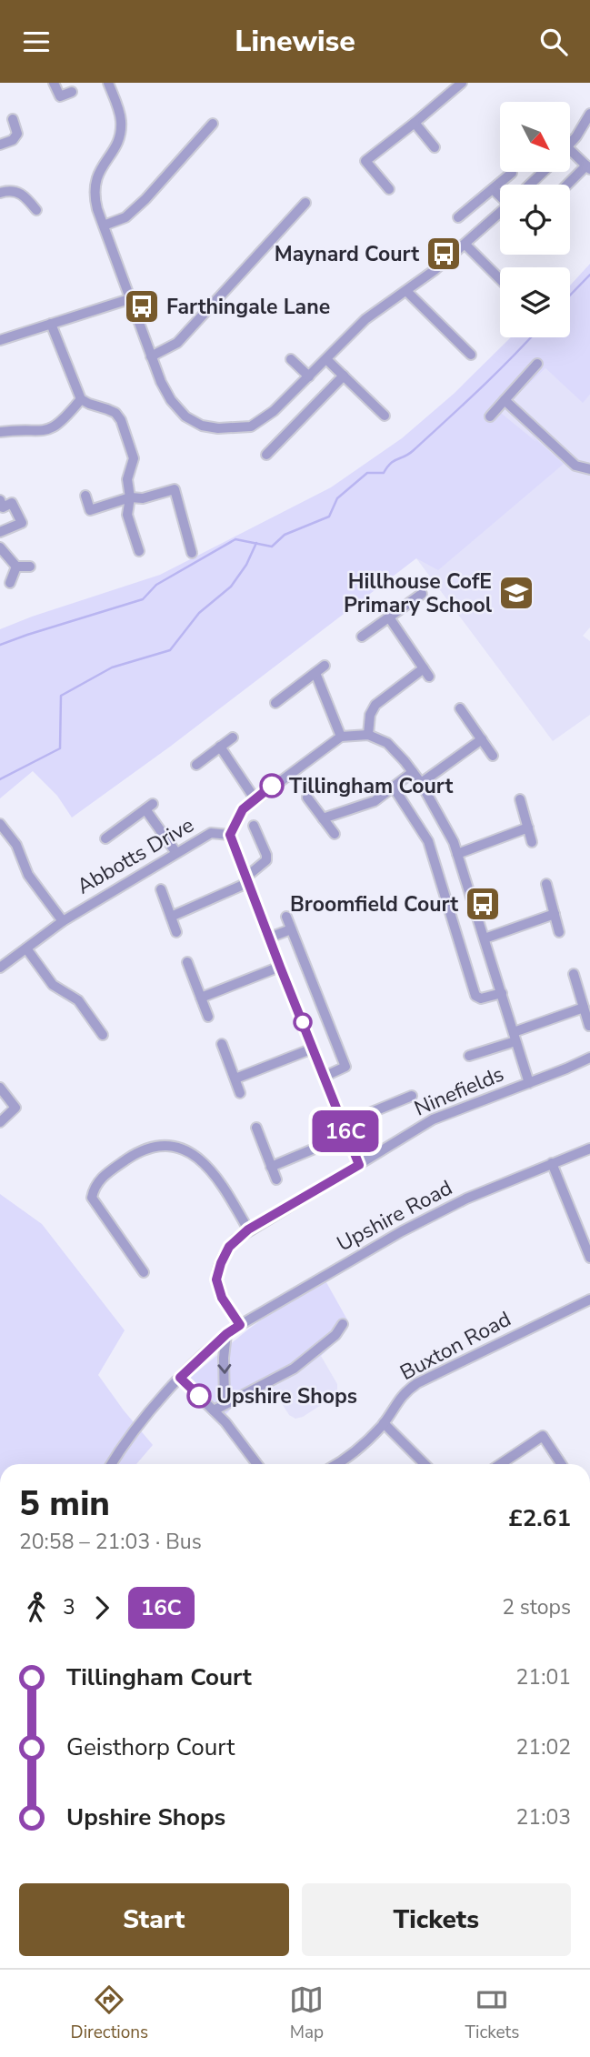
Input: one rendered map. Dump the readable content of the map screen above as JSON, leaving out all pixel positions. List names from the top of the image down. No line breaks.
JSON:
{"streets":{"street":["Abbotts Drive","Ninefields","Upshire Road","Buxton Road"]},"crossings":[["Ninefields","Upshire Road"]],"places":{"bus stop":["Maynard Court","Farthingale Lane","Broomfield Court"],"school or university":["Hillhouse CofE Primary School"],"other":["Tillingham Court","Upshire Shops"]},"lines":["bus line 16C"],"north":"bottom right","page":{"header":"Linewise","on_map":"16C","heading":["5 min","20:58 – 21:03 · Bus","£2.61"],"legs":["3","16C","2 stops"],"list":[{"name":"Tillingham Court","value":"21:01"},{"name":"Geisthorp Court","value":"21:02"},{"name":"Upshire Shops","value":"21:03"}],"buttons":["Start","Tickets"],"tabs":["Directions","Map","Tickets"]}}
